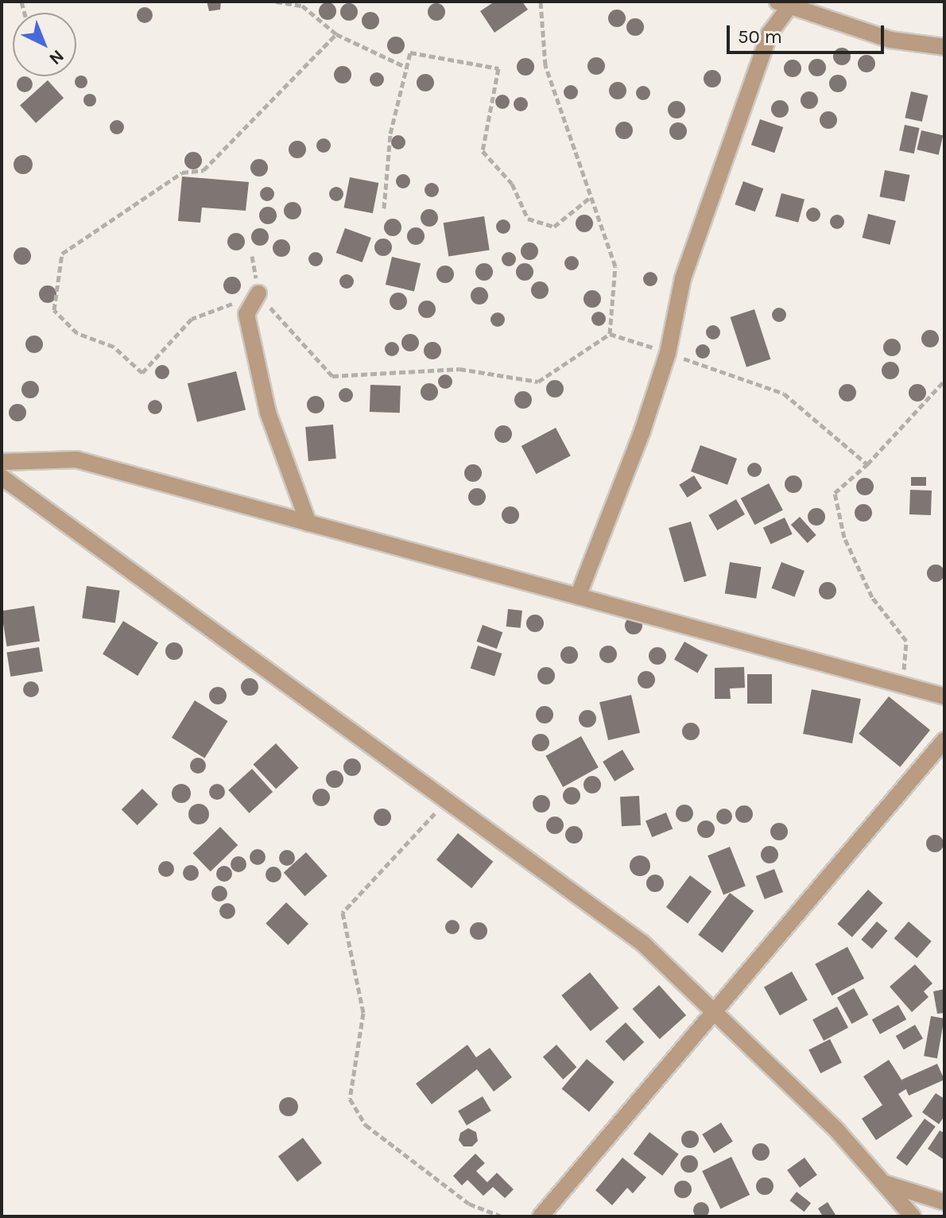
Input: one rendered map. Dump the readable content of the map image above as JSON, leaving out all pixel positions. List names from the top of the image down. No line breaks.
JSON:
{"scale_bar":"50 m","north":"bottom right"}
